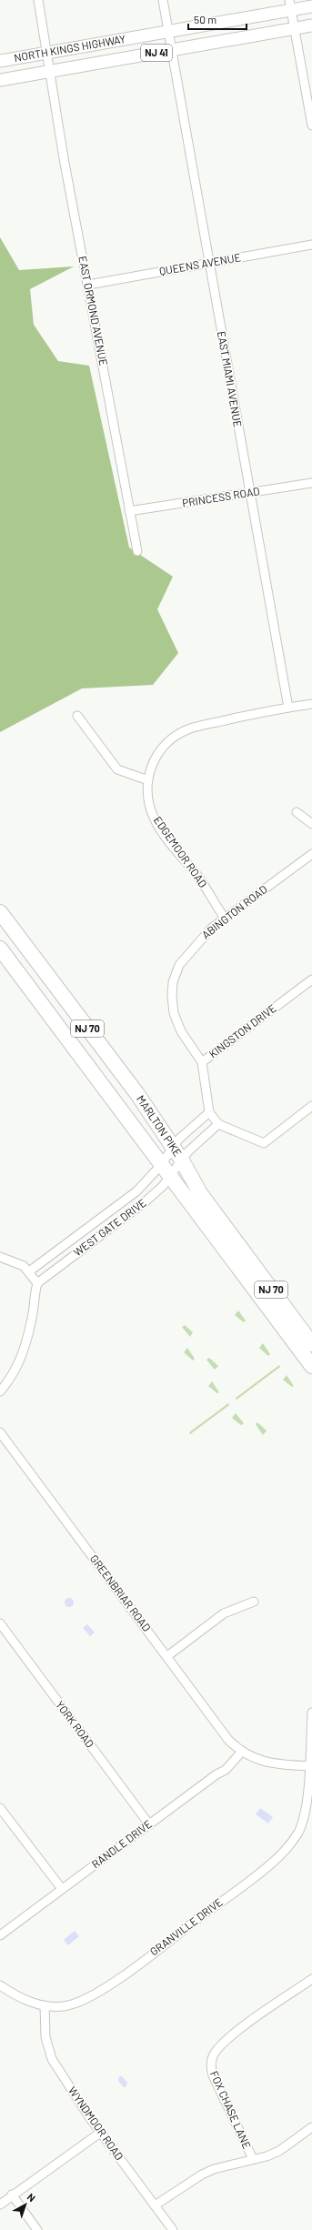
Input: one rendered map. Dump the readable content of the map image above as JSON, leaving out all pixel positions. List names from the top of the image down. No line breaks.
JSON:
{"streets":{"highway":["NJ 70","MARLTON PIKE"],"main road":["NORTH KINGS HIGHWAY","NJ 41"],"street":["QUEENS AVENUE","EAST ORMOND AVENUE","EAST MIAMI AVENUE","PRINCESS ROAD","EDGEMOOR ROAD","ABINGTON ROAD","KINGSTON DRIVE","WEST GATE DRIVE","GREENBRIAR ROAD","YORK ROAD","RANDLE DRIVE","GRANVILLE DRIVE","FOX CHASE LANE","WYNDMOOR ROAD"]},"crossings":[["NORTH KINGS HIGHWAY","EAST ORMOND AVENUE"],["NORTH KINGS HIGHWAY","EAST MIAMI AVENUE"],["QUEENS AVENUE","EAST ORMOND AVENUE"],["QUEENS AVENUE","EAST MIAMI AVENUE"],["EAST ORMOND AVENUE","PRINCESS ROAD"],["EAST MIAMI AVENUE","PRINCESS ROAD"],["EAST MIAMI AVENUE","EDGEMOOR ROAD"],["EDGEMOOR ROAD","ABINGTON ROAD"],["ABINGTON ROAD","KINGSTON DRIVE"],["KINGSTON DRIVE","WEST GATE DRIVE"],["MARLTON PIKE","WEST GATE DRIVE"],["GREENBRIAR ROAD","RANDLE DRIVE"],["YORK ROAD","RANDLE DRIVE"],["GRANVILLE DRIVE","WYNDMOOR ROAD"]],"scale_bar":"50 m","north":"top right"}
